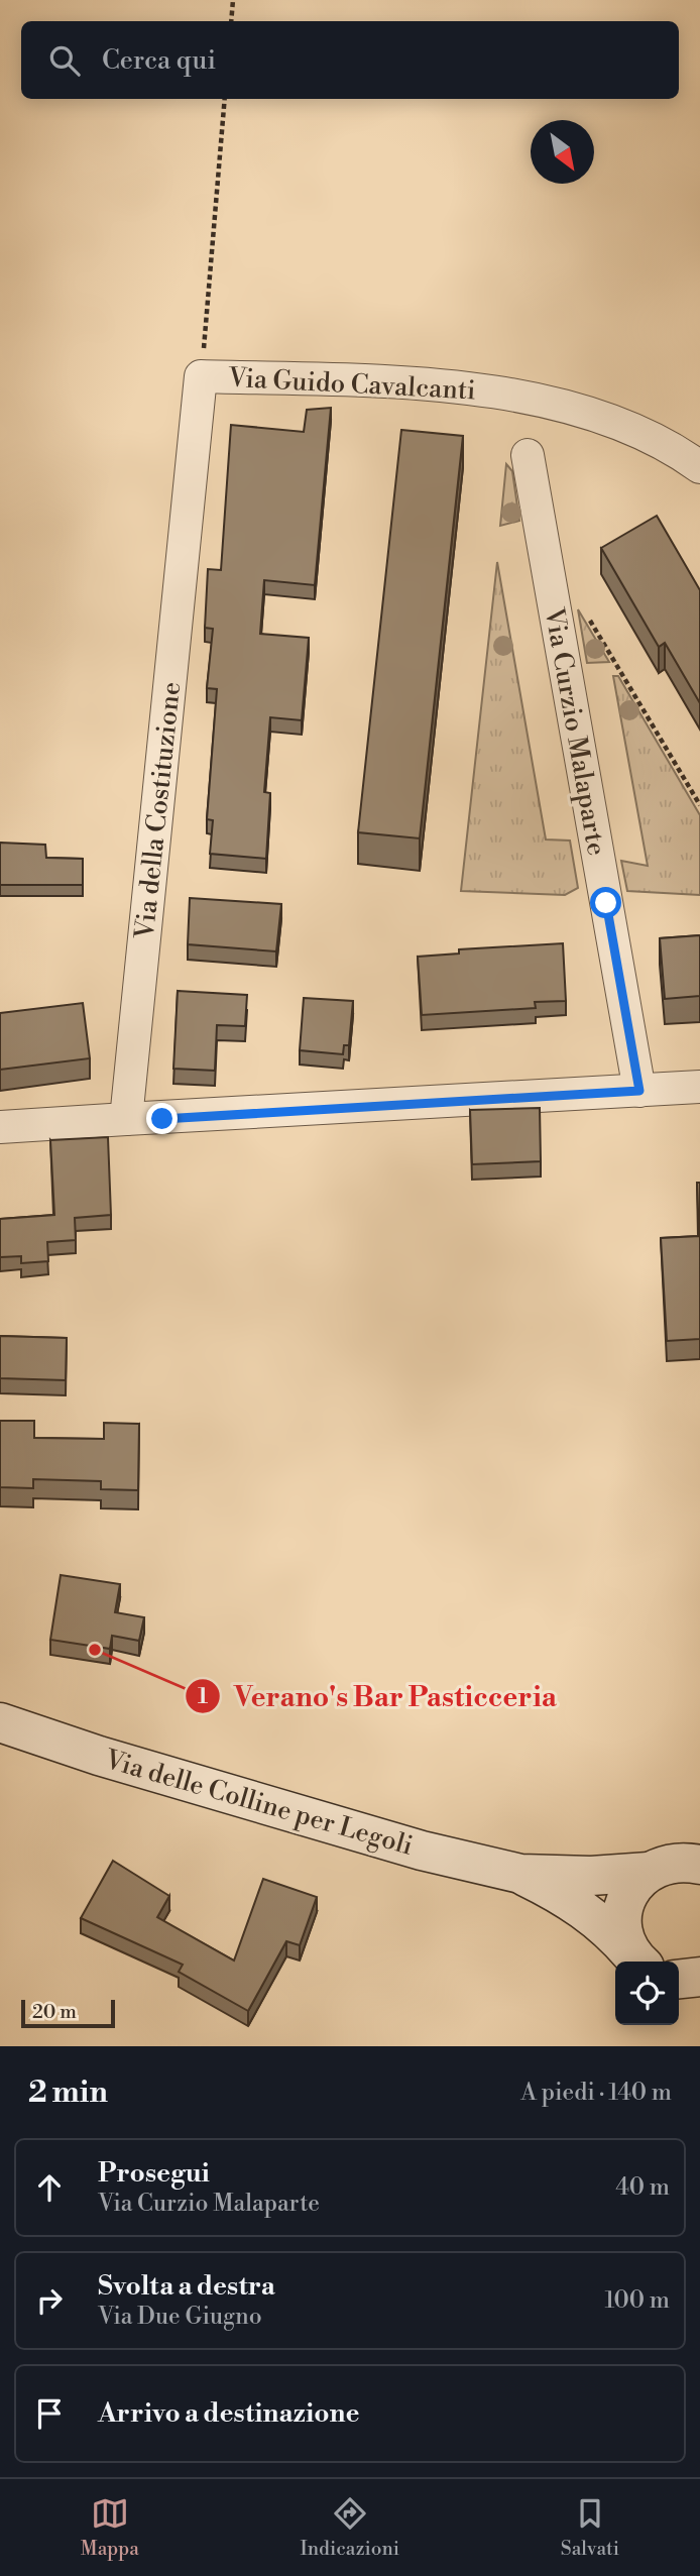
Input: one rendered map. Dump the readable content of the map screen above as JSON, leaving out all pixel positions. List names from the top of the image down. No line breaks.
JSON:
{"streets":{"main road":["Via delle Colline per Legoli"],"street":["Via Guido Cavalcanti","Via Curzio Malaparte","Via della Costituzione"]},"crossings":[["Via Guido Cavalcanti","Via della Costituzione"]],"places":["Verano's Bar Pasticceria"],"scale_bar":"20 m","north":"bottom right","page":{"search":"Cerca qui","scale":"20 m","heading":["2 min","A piedi · 140 m"],"list":[["Prosegui","Via Curzio Malaparte","40 m"],["Svolta a destra","Via Due Giugno","100 m"],"Arrivo a destinazione"],"nav":["Mappa","Indicazioni","Salvati"]}}
